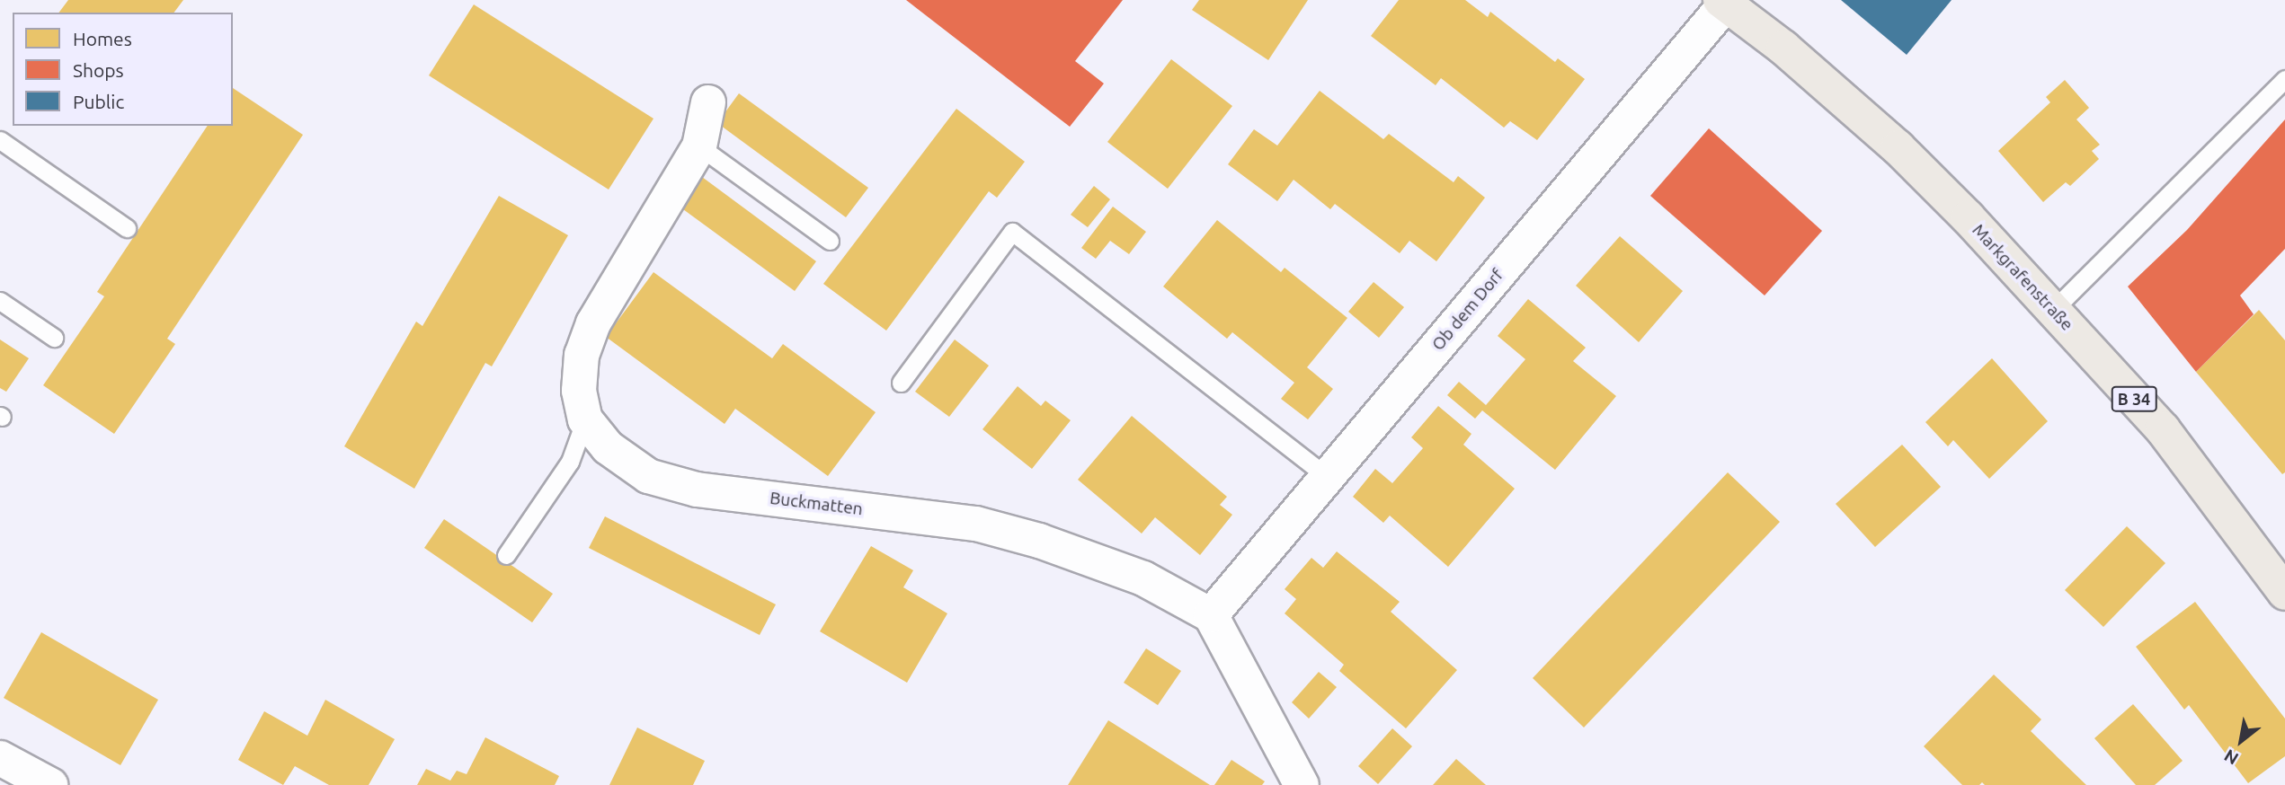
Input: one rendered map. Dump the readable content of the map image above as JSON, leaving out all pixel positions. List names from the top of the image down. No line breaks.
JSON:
{"streets":{"main road":["Markgrafenstraße","B 34"],"street":["Ob dem Dorf","Buckmatten"]},"crossings":[["Markgrafenstraße","Ob dem Dorf"],["Ob dem Dorf","Buckmatten"]],"legend":["Homes","Shops","Public"],"north":"bottom left"}
